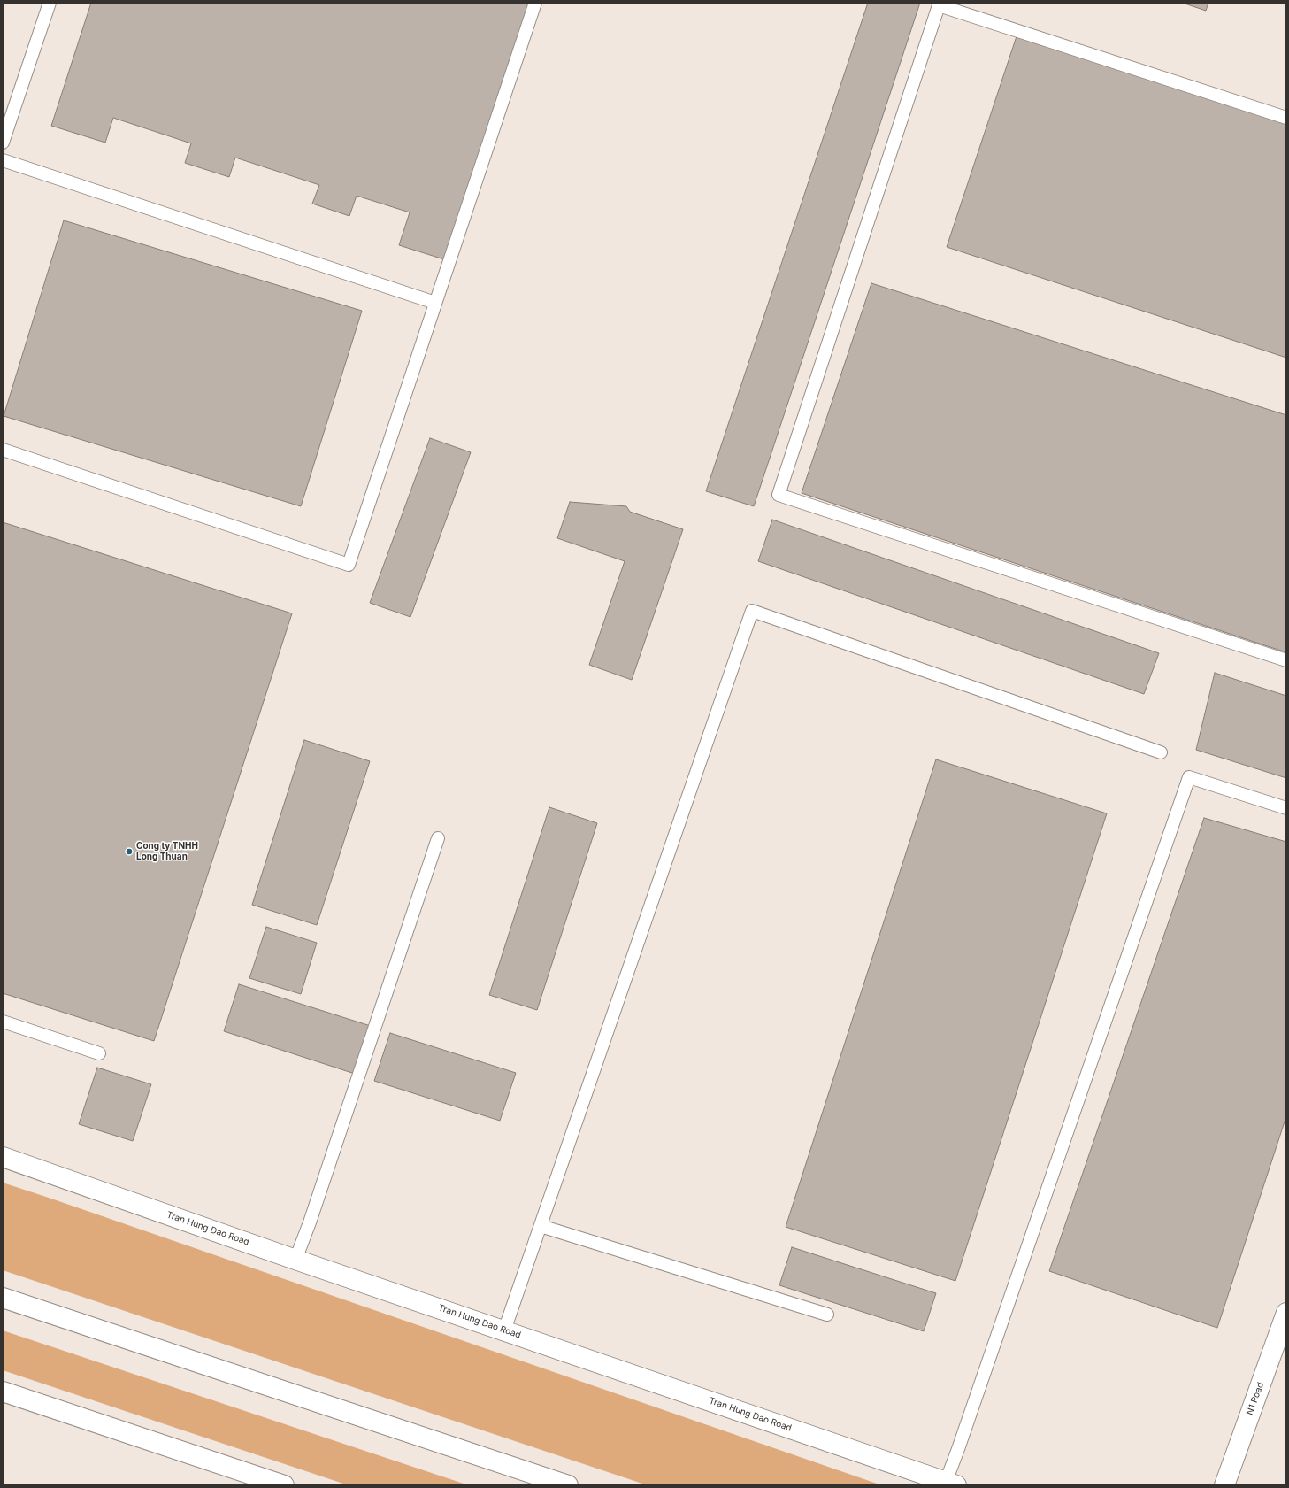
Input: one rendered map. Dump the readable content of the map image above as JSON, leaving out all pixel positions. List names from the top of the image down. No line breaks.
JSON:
{"streets":{"main road":["Tran Hung Dao Road","N1 Road"]},"places":["Cong ty TNHH Long Thuan"]}
